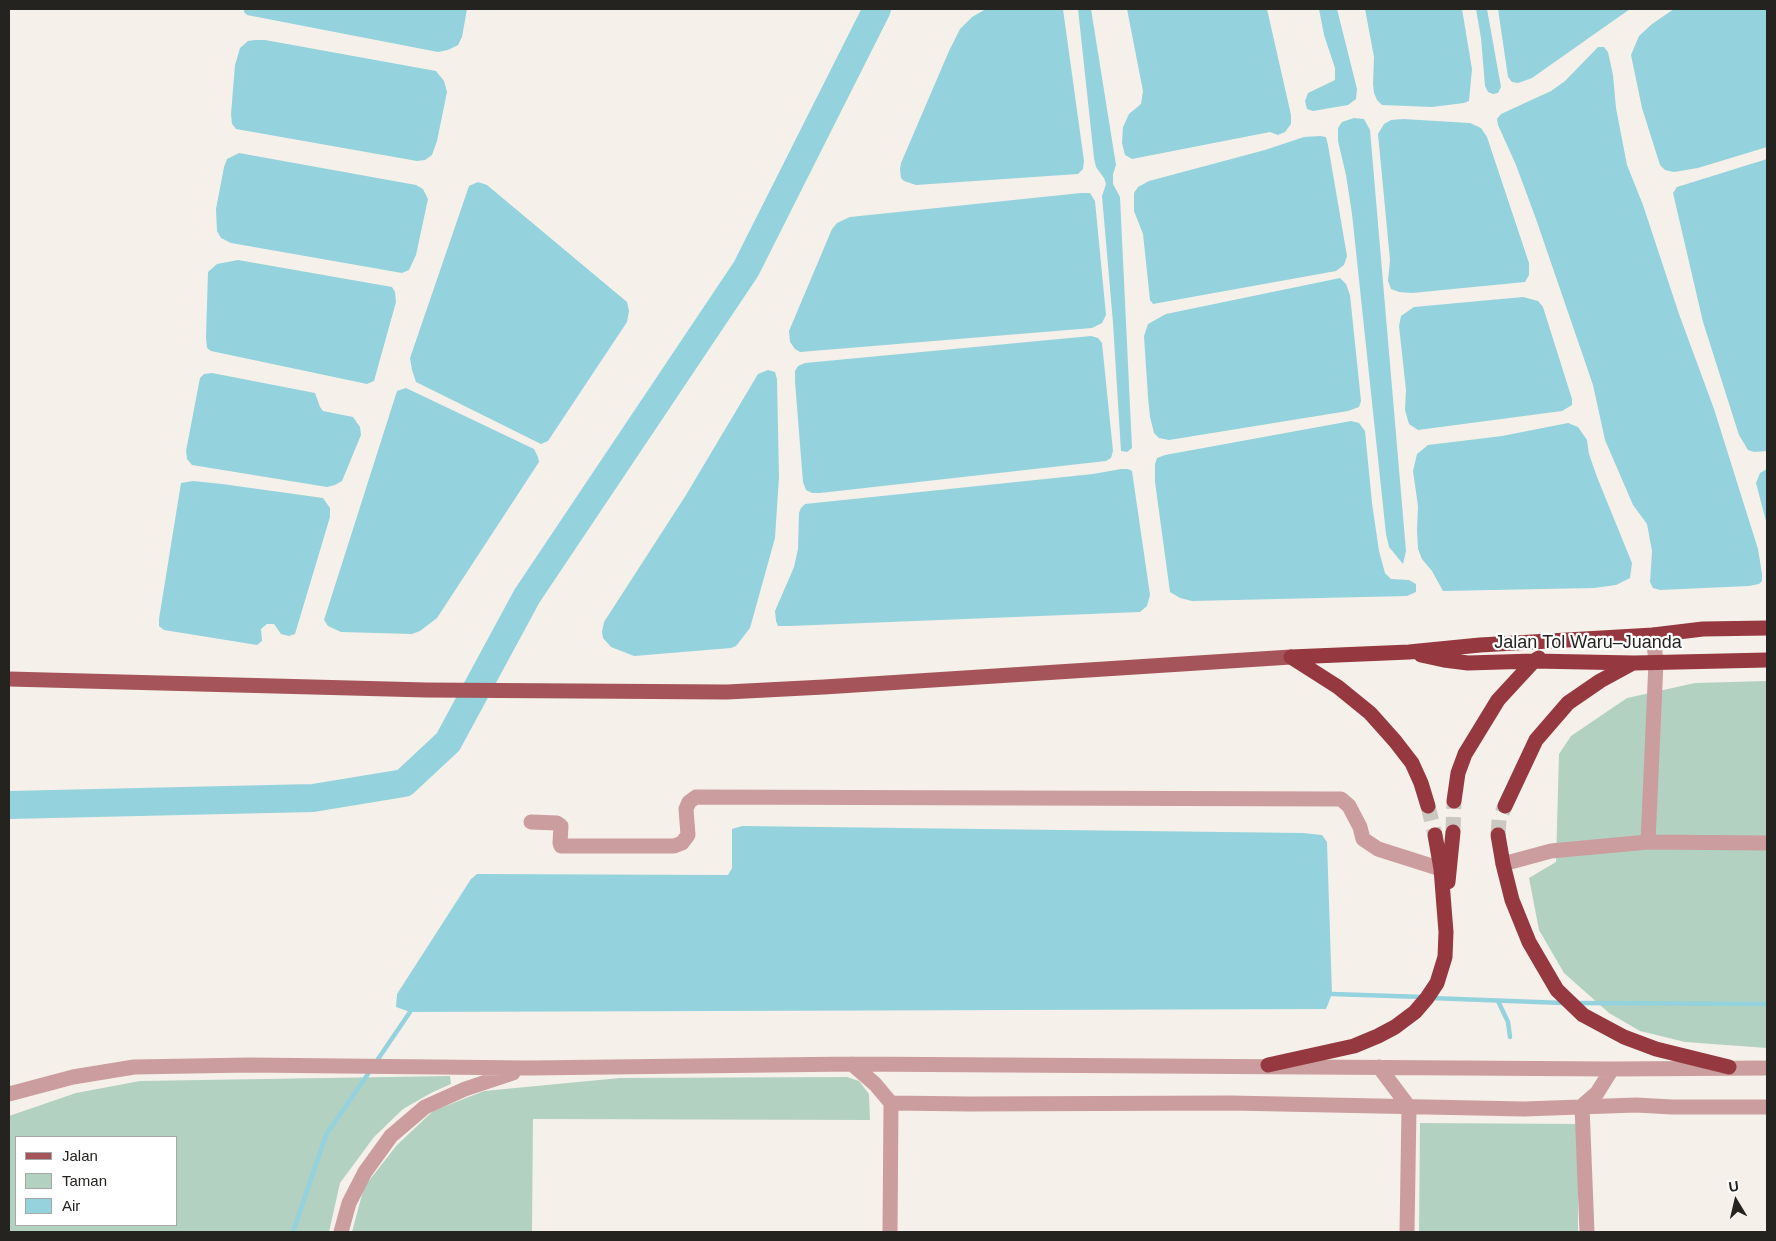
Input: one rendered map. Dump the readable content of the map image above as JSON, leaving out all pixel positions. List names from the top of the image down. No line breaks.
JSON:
{"streets":{"highway":["Jalan Tol Waru–Juanda"]},"legend":["Jalan","Taman","Air"],"north":"top"}
